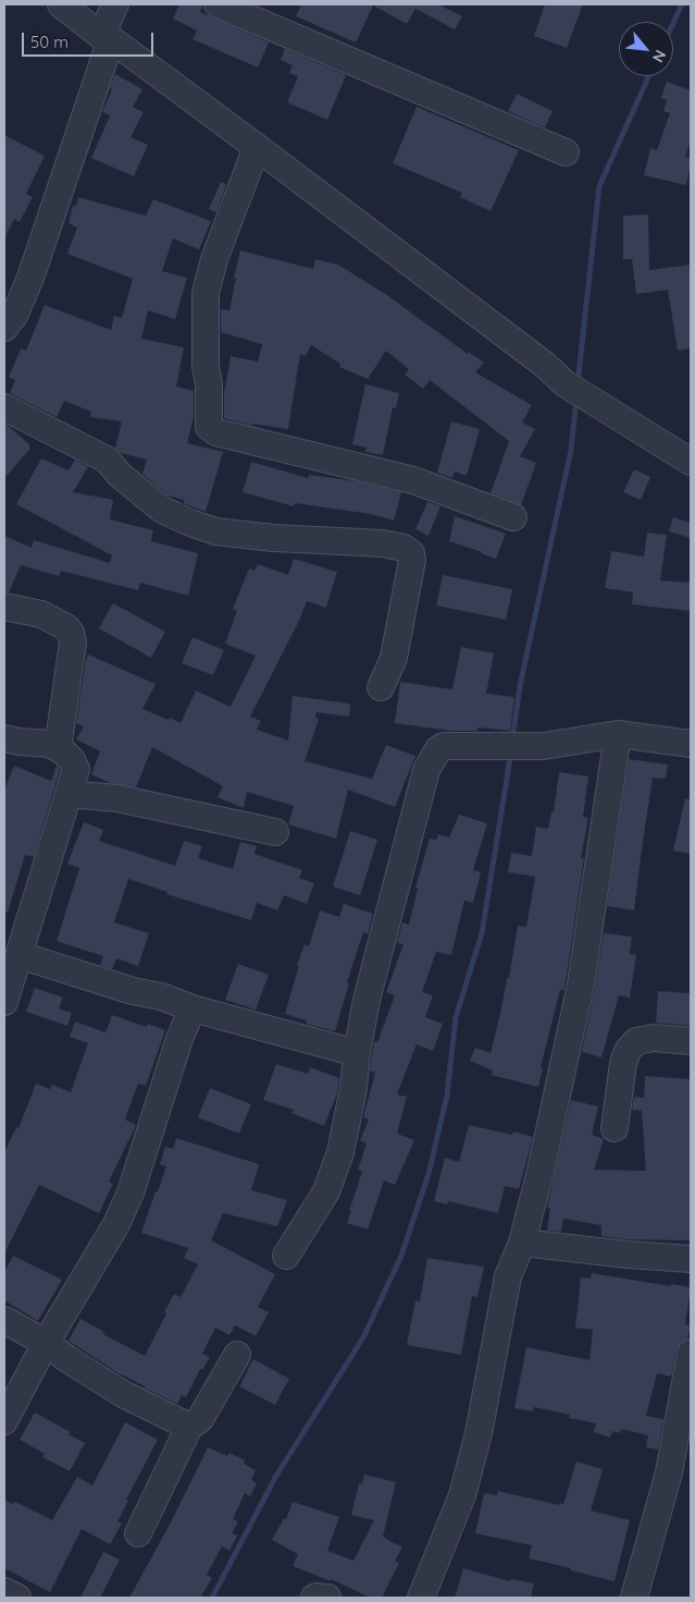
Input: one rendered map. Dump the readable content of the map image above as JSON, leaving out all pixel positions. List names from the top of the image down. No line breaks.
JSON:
{"scale_bar":"50 m","north":"bottom right"}
